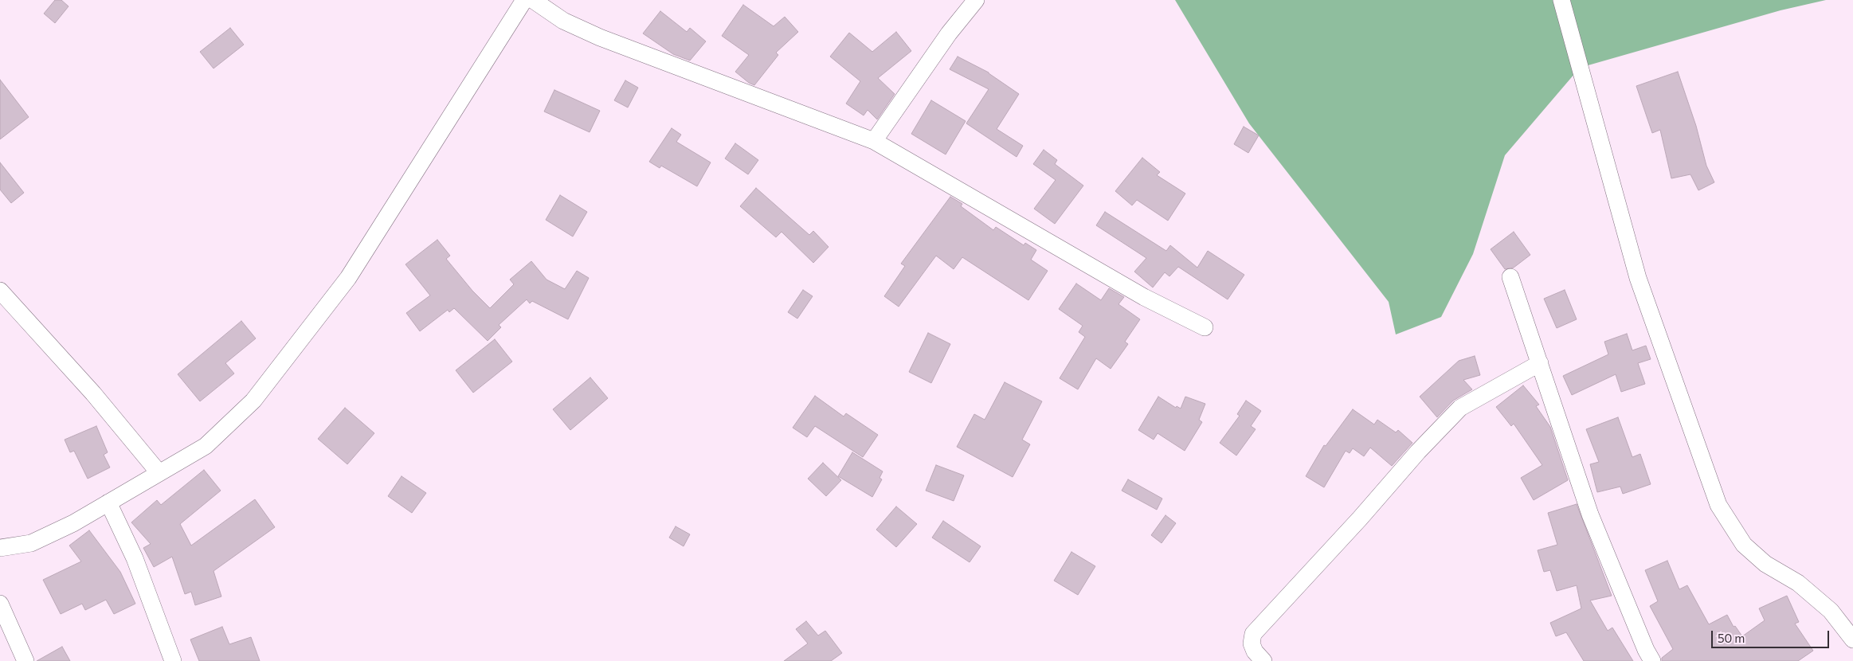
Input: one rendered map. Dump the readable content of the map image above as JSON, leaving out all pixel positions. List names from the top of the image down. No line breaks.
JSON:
{"scale_bar":"50 m"}
